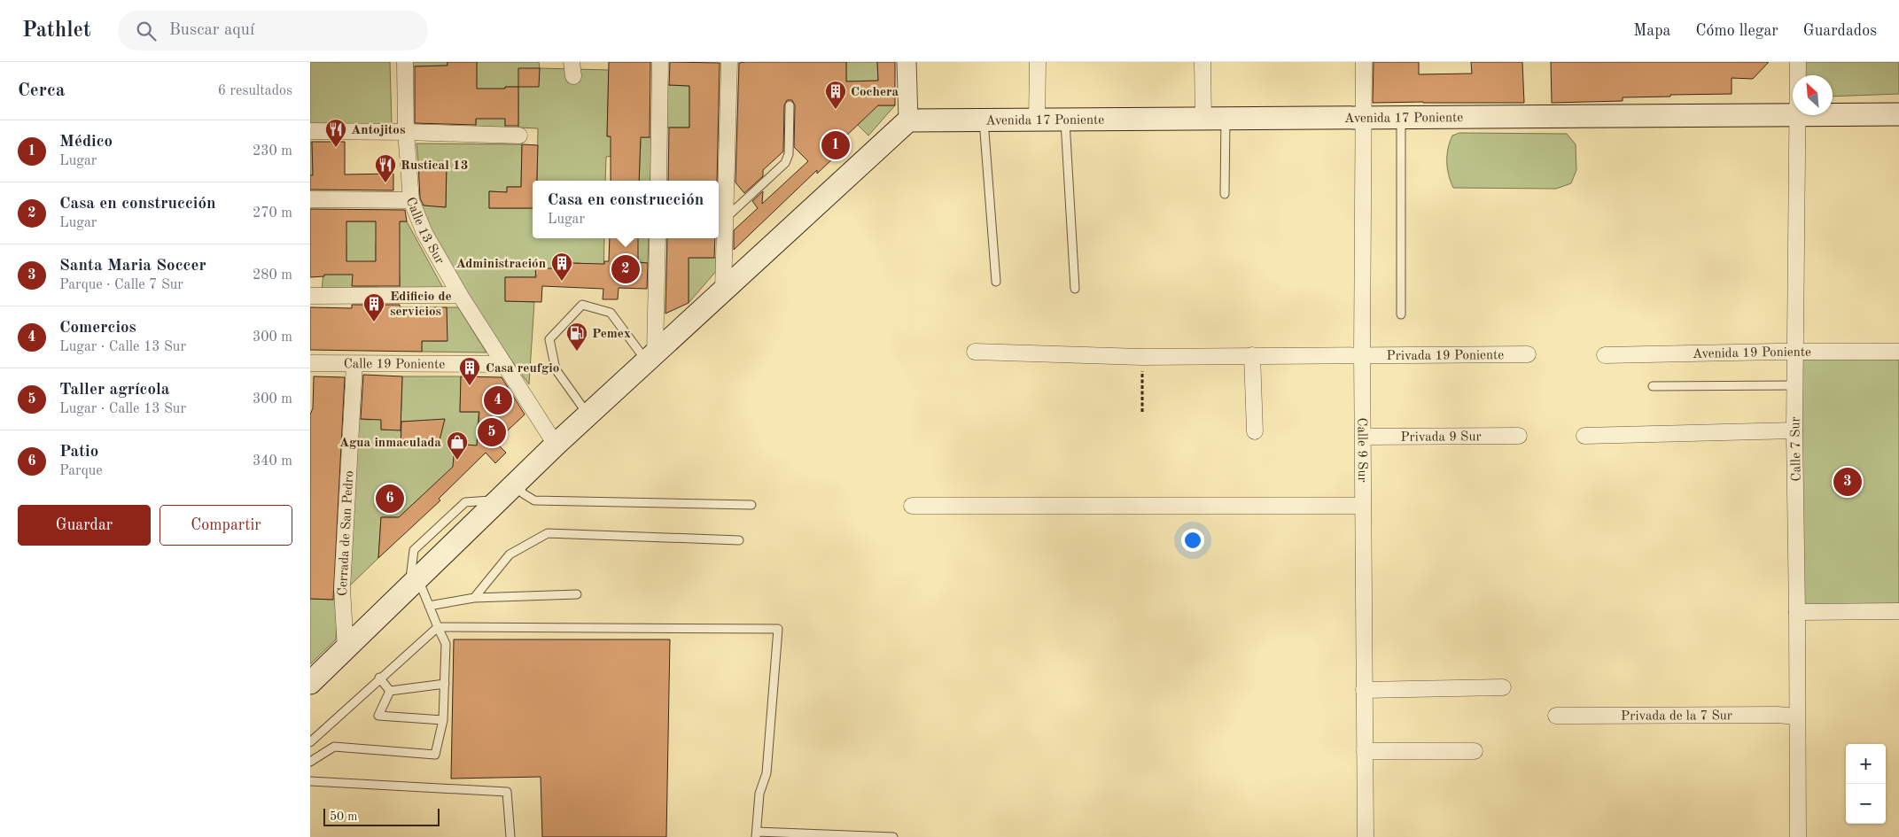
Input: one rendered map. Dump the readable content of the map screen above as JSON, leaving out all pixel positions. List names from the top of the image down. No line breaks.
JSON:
{"streets":{"main road":["Avenida 17 Poniente"],"street":["Calle 13 Sur","Avenida 19 Poniente","Privada 19 Poniente","Calle 19 Poniente","Privada 9 Sur","Calle 9 Sur","Calle 7 Sur","Cerrada de San Pedro","Privada de la 7 Sur"]},"crossings":[["Avenida 17 Poniente","Calle 9 Sur"],["Calle 13 Sur","Calle 19 Poniente"],["Avenida 19 Poniente","Calle 7 Sur"],["Privada 19 Poniente","Calle 9 Sur"],["Calle 19 Poniente","Cerrada de San Pedro"],["Privada 9 Sur","Calle 9 Sur"],["Calle 7 Sur","Privada de la 7 Sur"]],"places":{"building":["Cochera","Administración","Edificio de servicios","Casa reufgio"],"restaurant":["Antojitos","Rustical 13"],"fuel station":["Pemex"],"shop":["Agua inmaculada"]},"scale_bar":"50 m","north":"top left","page":{"header":"Pathlet","search":"Buscar aquí","nav":["Mapa","Cómo llegar","Guardados"],"heading":["Cerca","6 resultados"],"list":[{"mark":"1","name":"Médico","note":"Lugar","value":"230 m"},{"mark":"2","name":"Casa en construcción","note":"Lugar","value":"270 m"},{"mark":"3","name":"Santa Maria Soccer","note":"Parque · Calle 7 Sur","value":"280 m"},{"mark":"4","name":"Comercios","note":"Lugar · Calle 13 Sur","value":"300 m"},{"mark":"5","name":"Taller agrícola","note":"Lugar · Calle 13 Sur","value":"300 m"},{"mark":"6","name":"Patio","note":"Parque","value":"340 m"}],"pins":["1","2","4","5","3","6"],"popup":["Casa en construcción","Lugar"],"buttons":["Guardar","Compartir"],"map_buttons":["+","−"],"scale":"50 m"}}
